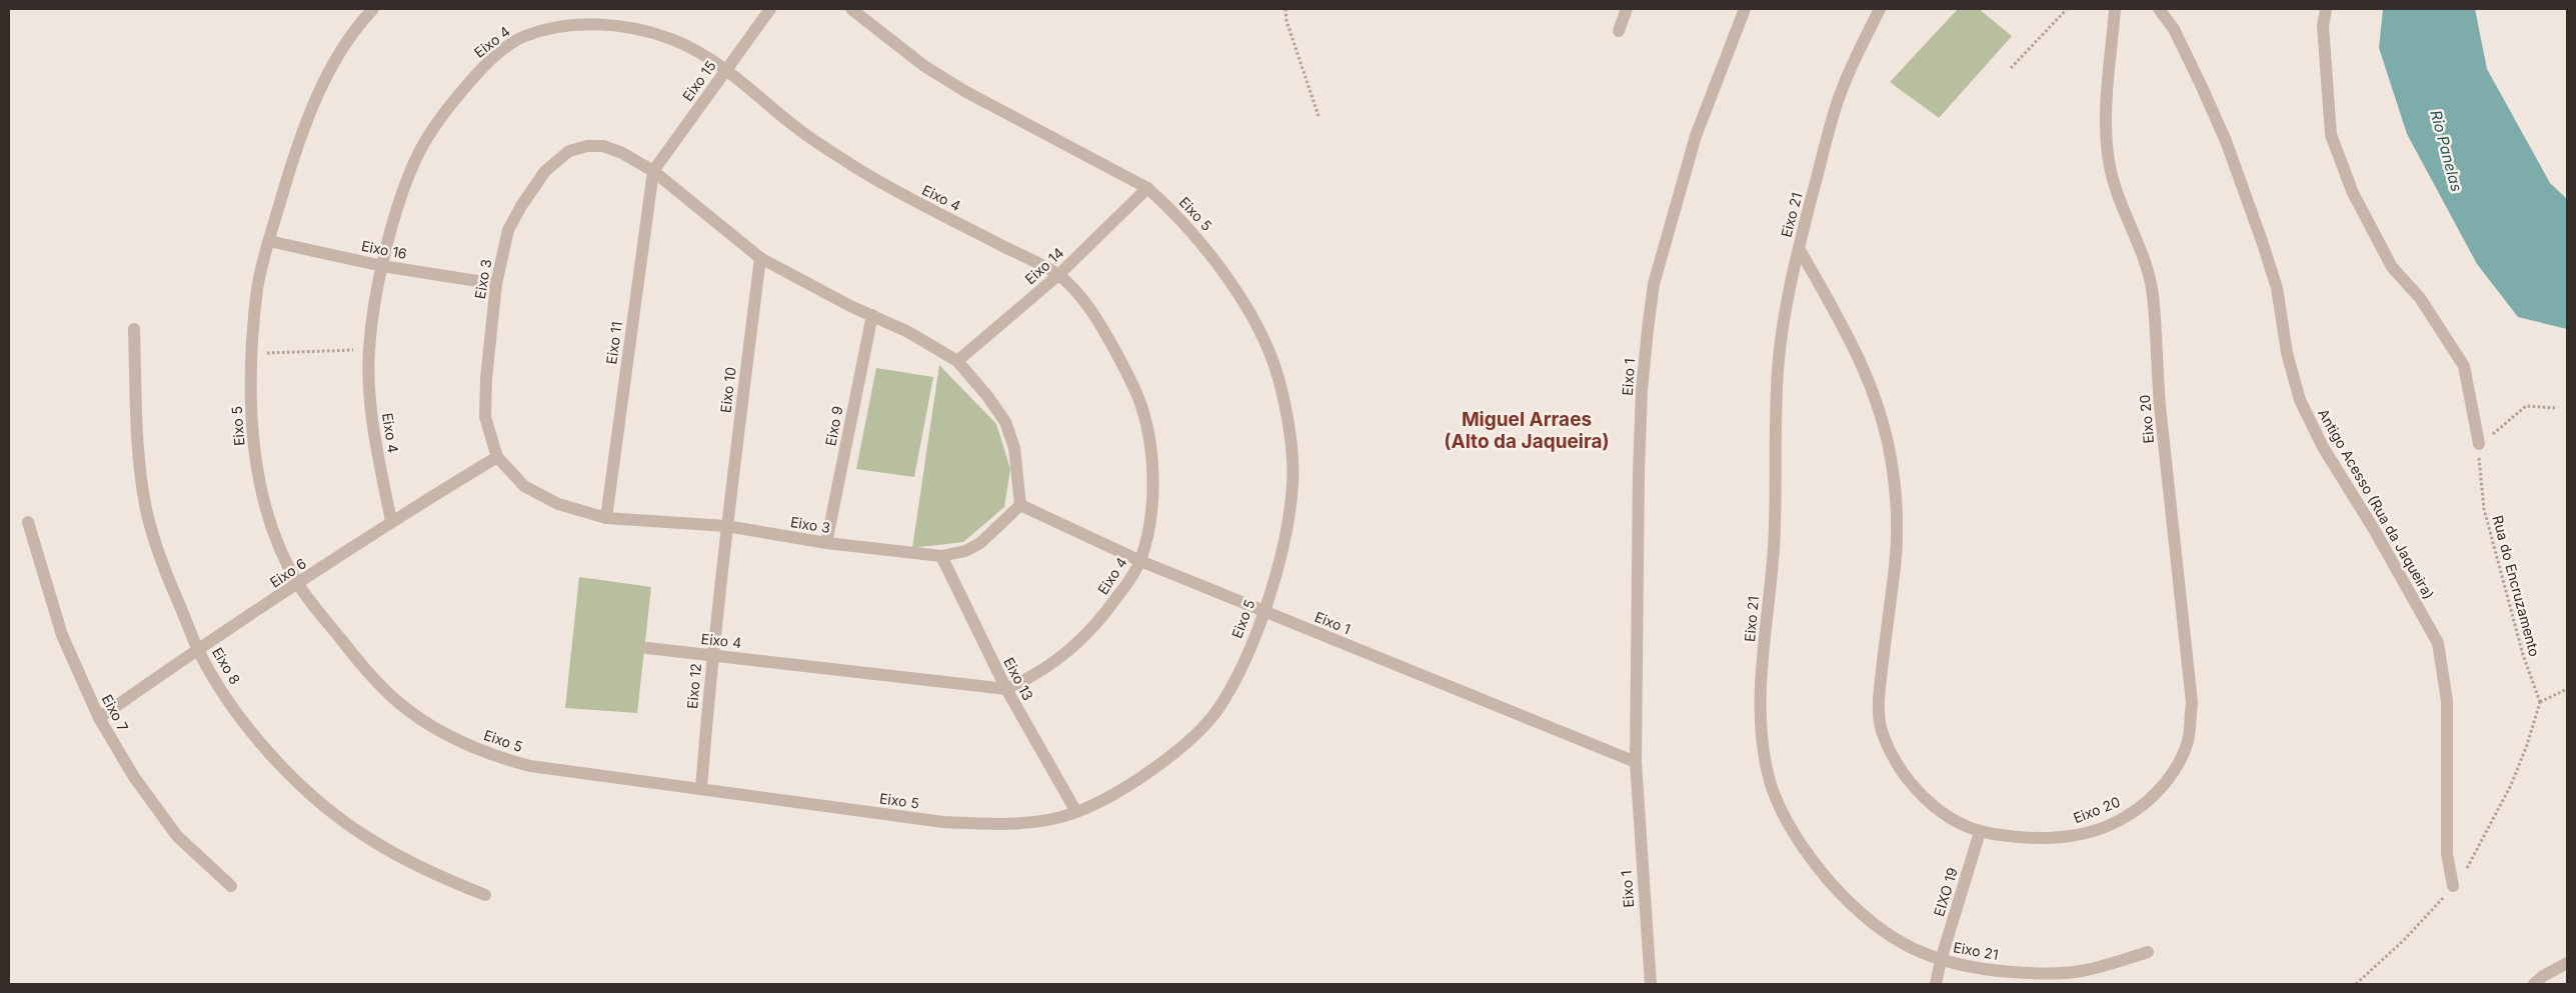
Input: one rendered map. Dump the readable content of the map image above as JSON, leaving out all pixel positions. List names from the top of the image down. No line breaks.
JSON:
{"streets":{"street":["Eixo 4","Eixo 15","Eixo 5","Eixo 21","Eixo 16","Eixo 14","Eixo 3","Eixo 11","Eixo 1","Eixo 10","Eixo 20","Eixo 9","Antigo Acesso (Rua da Jaqueira)","Eixo 6","Eixo 8","Eixo 13","Eixo 12","Eixo 7","EIXO 19"],"path":["Rua do Encruzamento"]},"crossings":[["Eixo 4","Eixo 15"],["Eixo 4","Eixo 16"],["Eixo 4","Eixo 14"],["Eixo 4","Eixo 1"],["Eixo 4","Eixo 6"],["Eixo 4","Eixo 13"],["Eixo 4","Eixo 12"],["Eixo 15","Eixo 3"],["Eixo 15","Eixo 11"],["Eixo 5","Eixo 16"],["Eixo 5","Eixo 14"],["Eixo 5","Eixo 1"],["Eixo 5","Eixo 6"],["Eixo 5","Eixo 13"],["Eixo 5","Eixo 12"],["Eixo 21","Eixo 20"],["Eixo 21","EIXO 19"],["Eixo 16","Eixo 3"],["Eixo 14","Eixo 3"],["Eixo 3","Eixo 11"],["Eixo 3","Eixo 1"],["Eixo 3","Eixo 10"],["Eixo 3","Eixo 9"],["Eixo 3","Eixo 6"],["Eixo 3","Eixo 13"],["Eixo 3","Eixo 12"],["Eixo 10","Eixo 12"],["Eixo 20","EIXO 19"],["Eixo 6","Eixo 8"],["Eixo 6","Eixo 7"]],"districts":["Miguel Arraes (Alto da Jaqueira)"],"water":["Rio Panelas"]}
